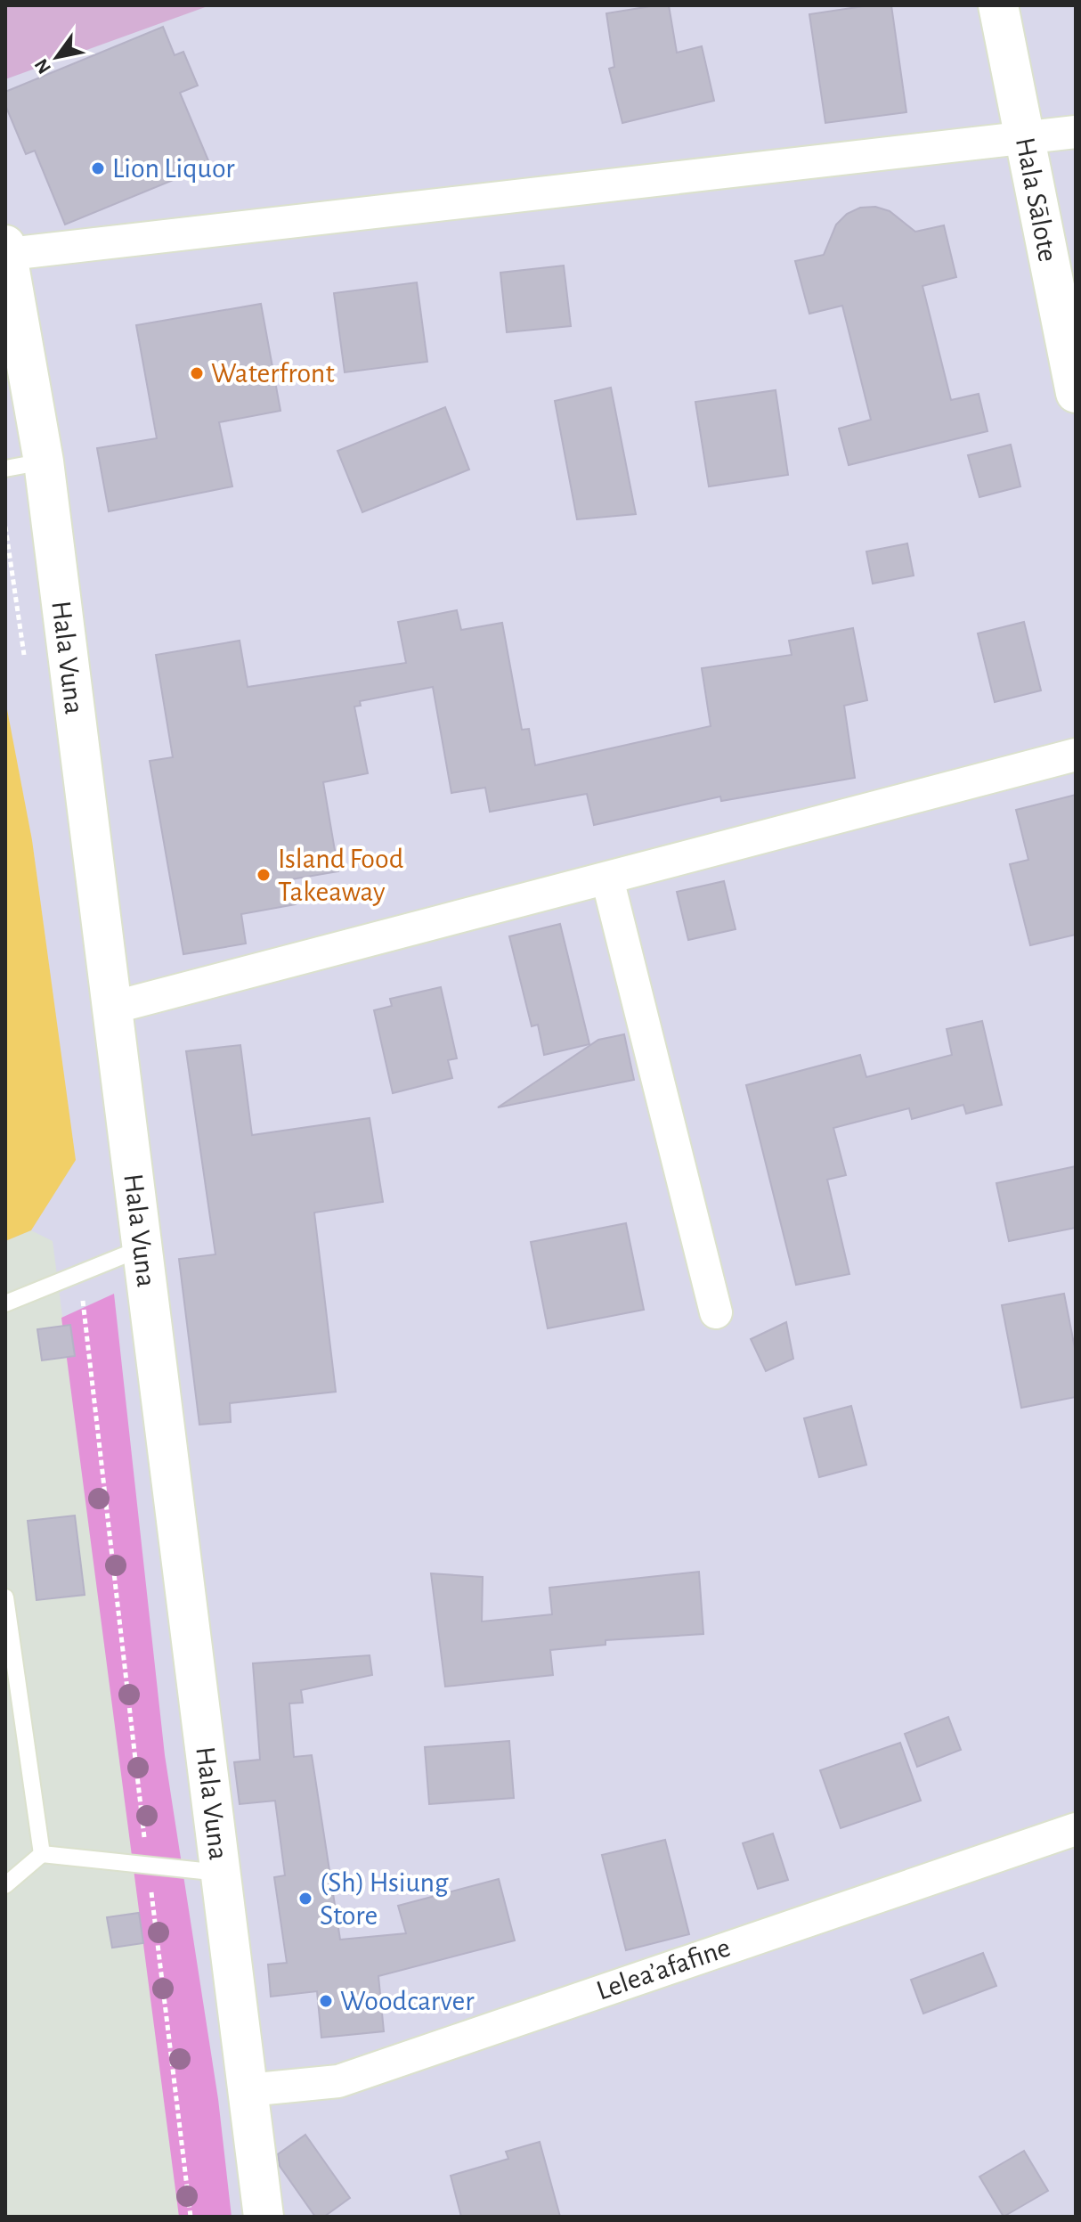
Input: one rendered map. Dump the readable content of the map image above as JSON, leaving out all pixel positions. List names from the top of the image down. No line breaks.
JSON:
{"streets":{"main road":["Hala Sālote","Hala Vuna"],"street":["Lelea’afafine"]},"crossings":[["Hala Vuna","Lelea’afafine"]],"places":["Lion Liquor","Waterfront","Island Food Takeaway","(Sh) Hsiung Store","Woodcarver"],"north":"bottom left"}
